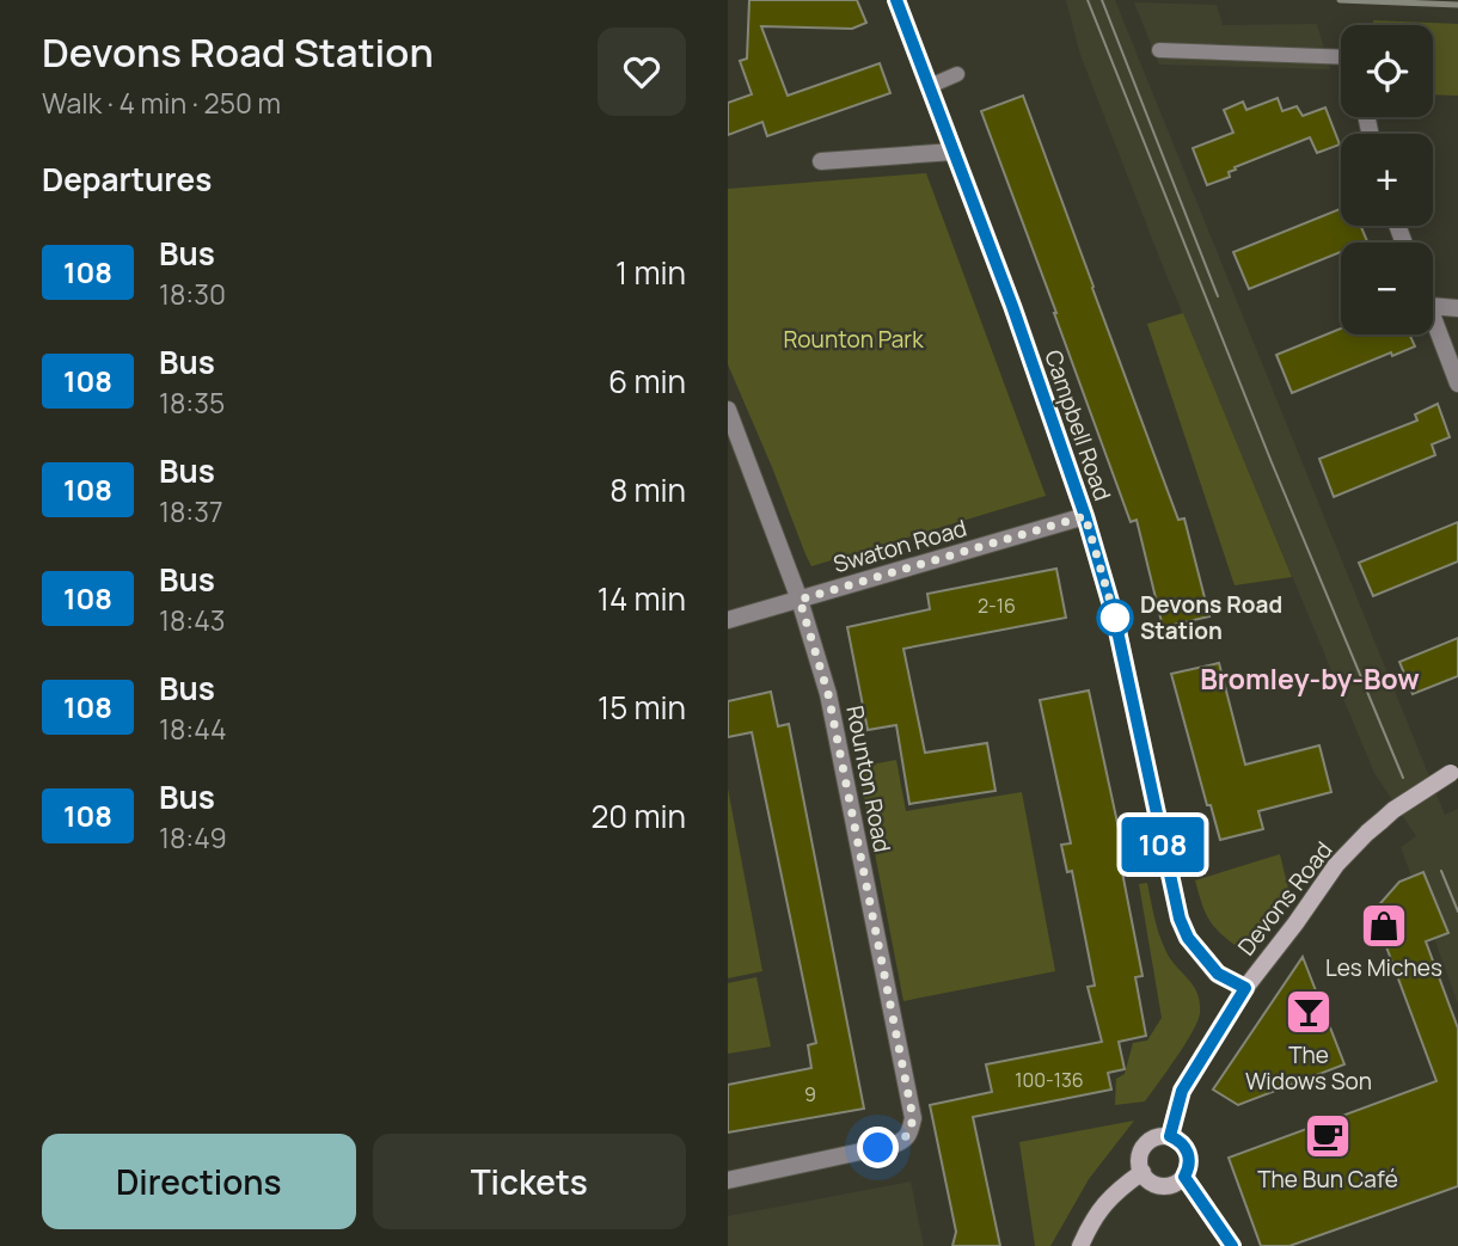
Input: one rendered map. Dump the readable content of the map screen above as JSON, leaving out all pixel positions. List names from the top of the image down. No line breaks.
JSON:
{"streets":{"main road":["Devons Road"],"street":["Campbell Road","Swaton Road","Rounton Road"]},"crossings":[["Campbell Road","Swaton Road"],["Campbell Road","Devons Road"],["Swaton Road","Rounton Road"]],"districts":["Bromley-by-Bow"],"parks":["Rounton Park"],"places":{"other":["Devons Road Station"],"shop":["Les Miches"],"bar":["The Widows Son"],"cafe":["The Bun Café"]},"lines":["bus line 108"],"house_numbers":["2-16","100-136","9"],"page":{"heading":[["Devons Road Station","Walk · 4 min · 250 m"],"Departures"],"on_map":"108","map_buttons":["+","−"],"list":[{"mark":"108","name":"Bus","note":"18:30","value":"1 min"},{"mark":"108","name":"Bus","note":"18:35","value":"6 min"},{"mark":"108","name":"Bus","note":"18:37","value":"8 min"},{"mark":"108","name":"Bus","note":"18:43","value":"14 min"},{"mark":"108","name":"Bus","note":"18:44","value":"15 min"},{"mark":"108","name":"Bus","note":"18:49","value":"20 min"}],"buttons":["Directions","Tickets"]}}
